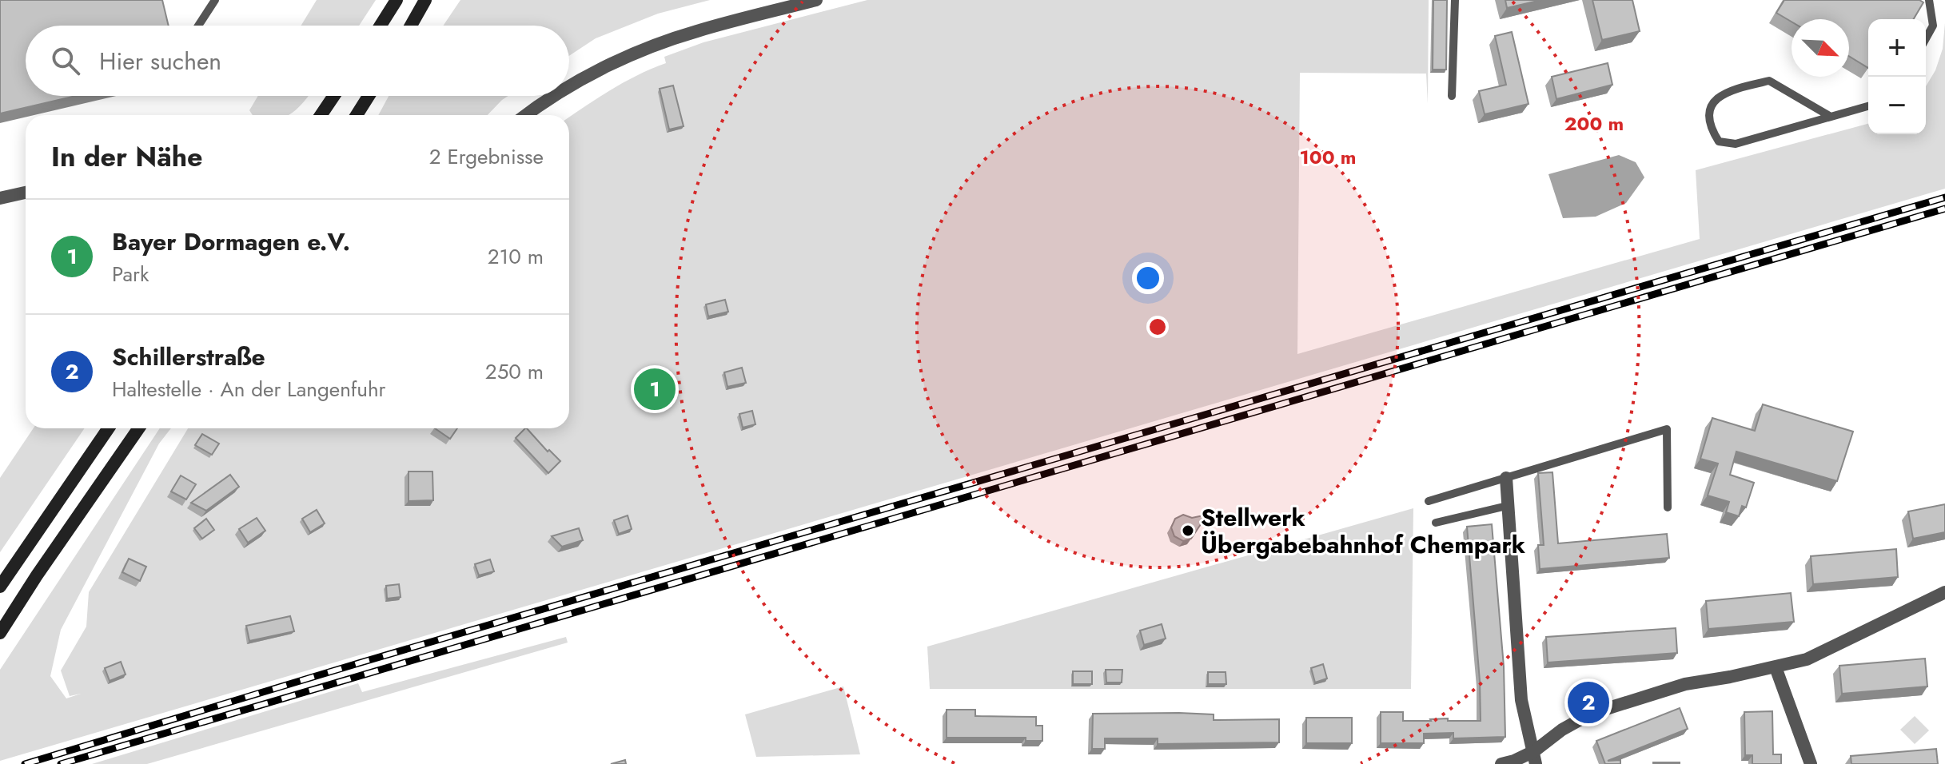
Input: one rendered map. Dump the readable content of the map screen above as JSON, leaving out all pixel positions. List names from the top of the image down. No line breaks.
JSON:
{"places":["Stellwerk Übergabebahnhof Chempark"],"north":"bottom right","page":{"map_buttons":["+","−"],"search":"Hier suchen","heading":["In der Nähe","2 Ergebnisse"],"list":[{"mark":"1","name":"Bayer Dormagen e.V.","note":"Park","value":"210 m"},{"mark":"2","name":"Schillerstraße","note":"Haltestelle · An der Langenfuhr","value":"250 m"}],"pins":["1","2"]},"rings":["200 m","100 m"]}
